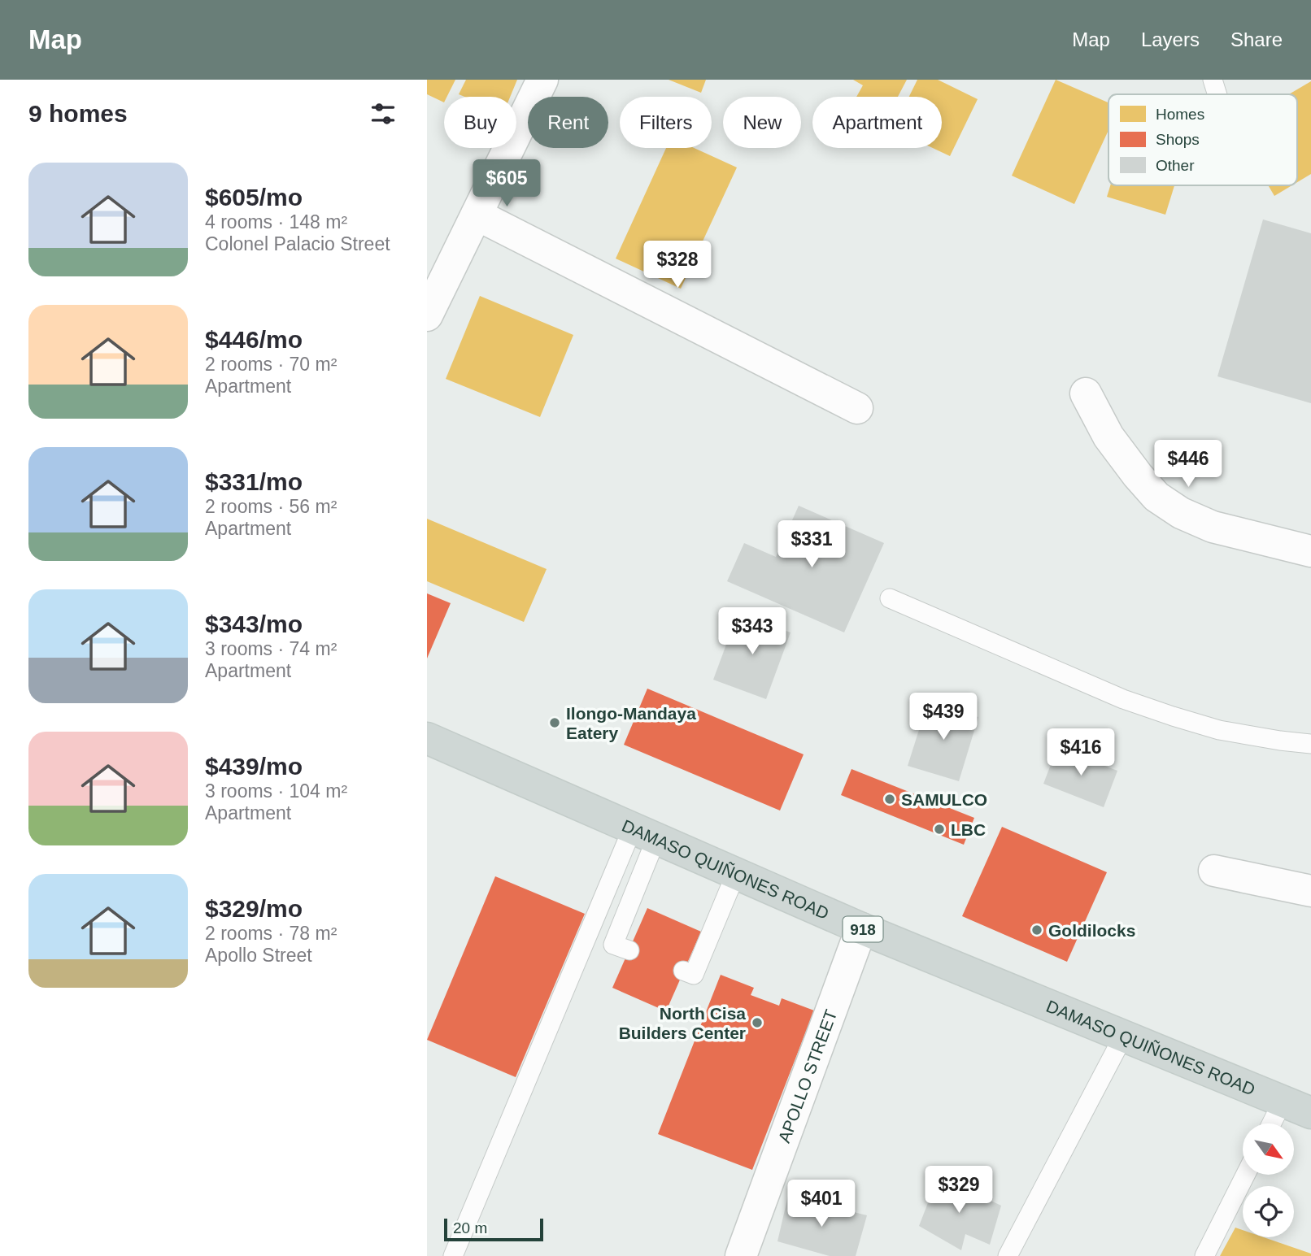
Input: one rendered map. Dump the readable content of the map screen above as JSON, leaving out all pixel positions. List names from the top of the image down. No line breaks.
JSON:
{"streets":{"main road":["DAMASO QUIÑONES ROAD","918"],"street":["APOLLO STREET"]},"crossings":[["DAMASO QUIÑONES ROAD","APOLLO STREET"]],"places":["Ilongo-Mandaya Eatery","SAMULCO","LBC","Goldilocks","North Cisa Builders Center"],"legend":["Homes","Shops","Other"],"scale_bar":"20 m","north":"bottom right","page":{"header":"Map","nav":["Map","Layers","Share"],"heading":"9 homes","chip":["Buy","Rent","Filters","New","Apartment"],"list":[{"name":"$605/mo","note":"4 rooms · 148 m² · Colonel Palacio Street"},{"name":"$446/mo","note":"2 rooms · 70 m² · Apartment"},{"name":"$331/mo","note":"2 rooms · 56 m² · Apartment"},{"name":"$343/mo","note":"3 rooms · 74 m² · Apartment"},{"name":"$439/mo","note":"3 rooms · 104 m² · Apartment"},{"name":"$329/mo","note":"2 rooms · 78 m² · Apollo Street"}],"price":["$605","$328","$446","$331","$343","$439","$416","$329","$401"],"scale":"20 m"}}
